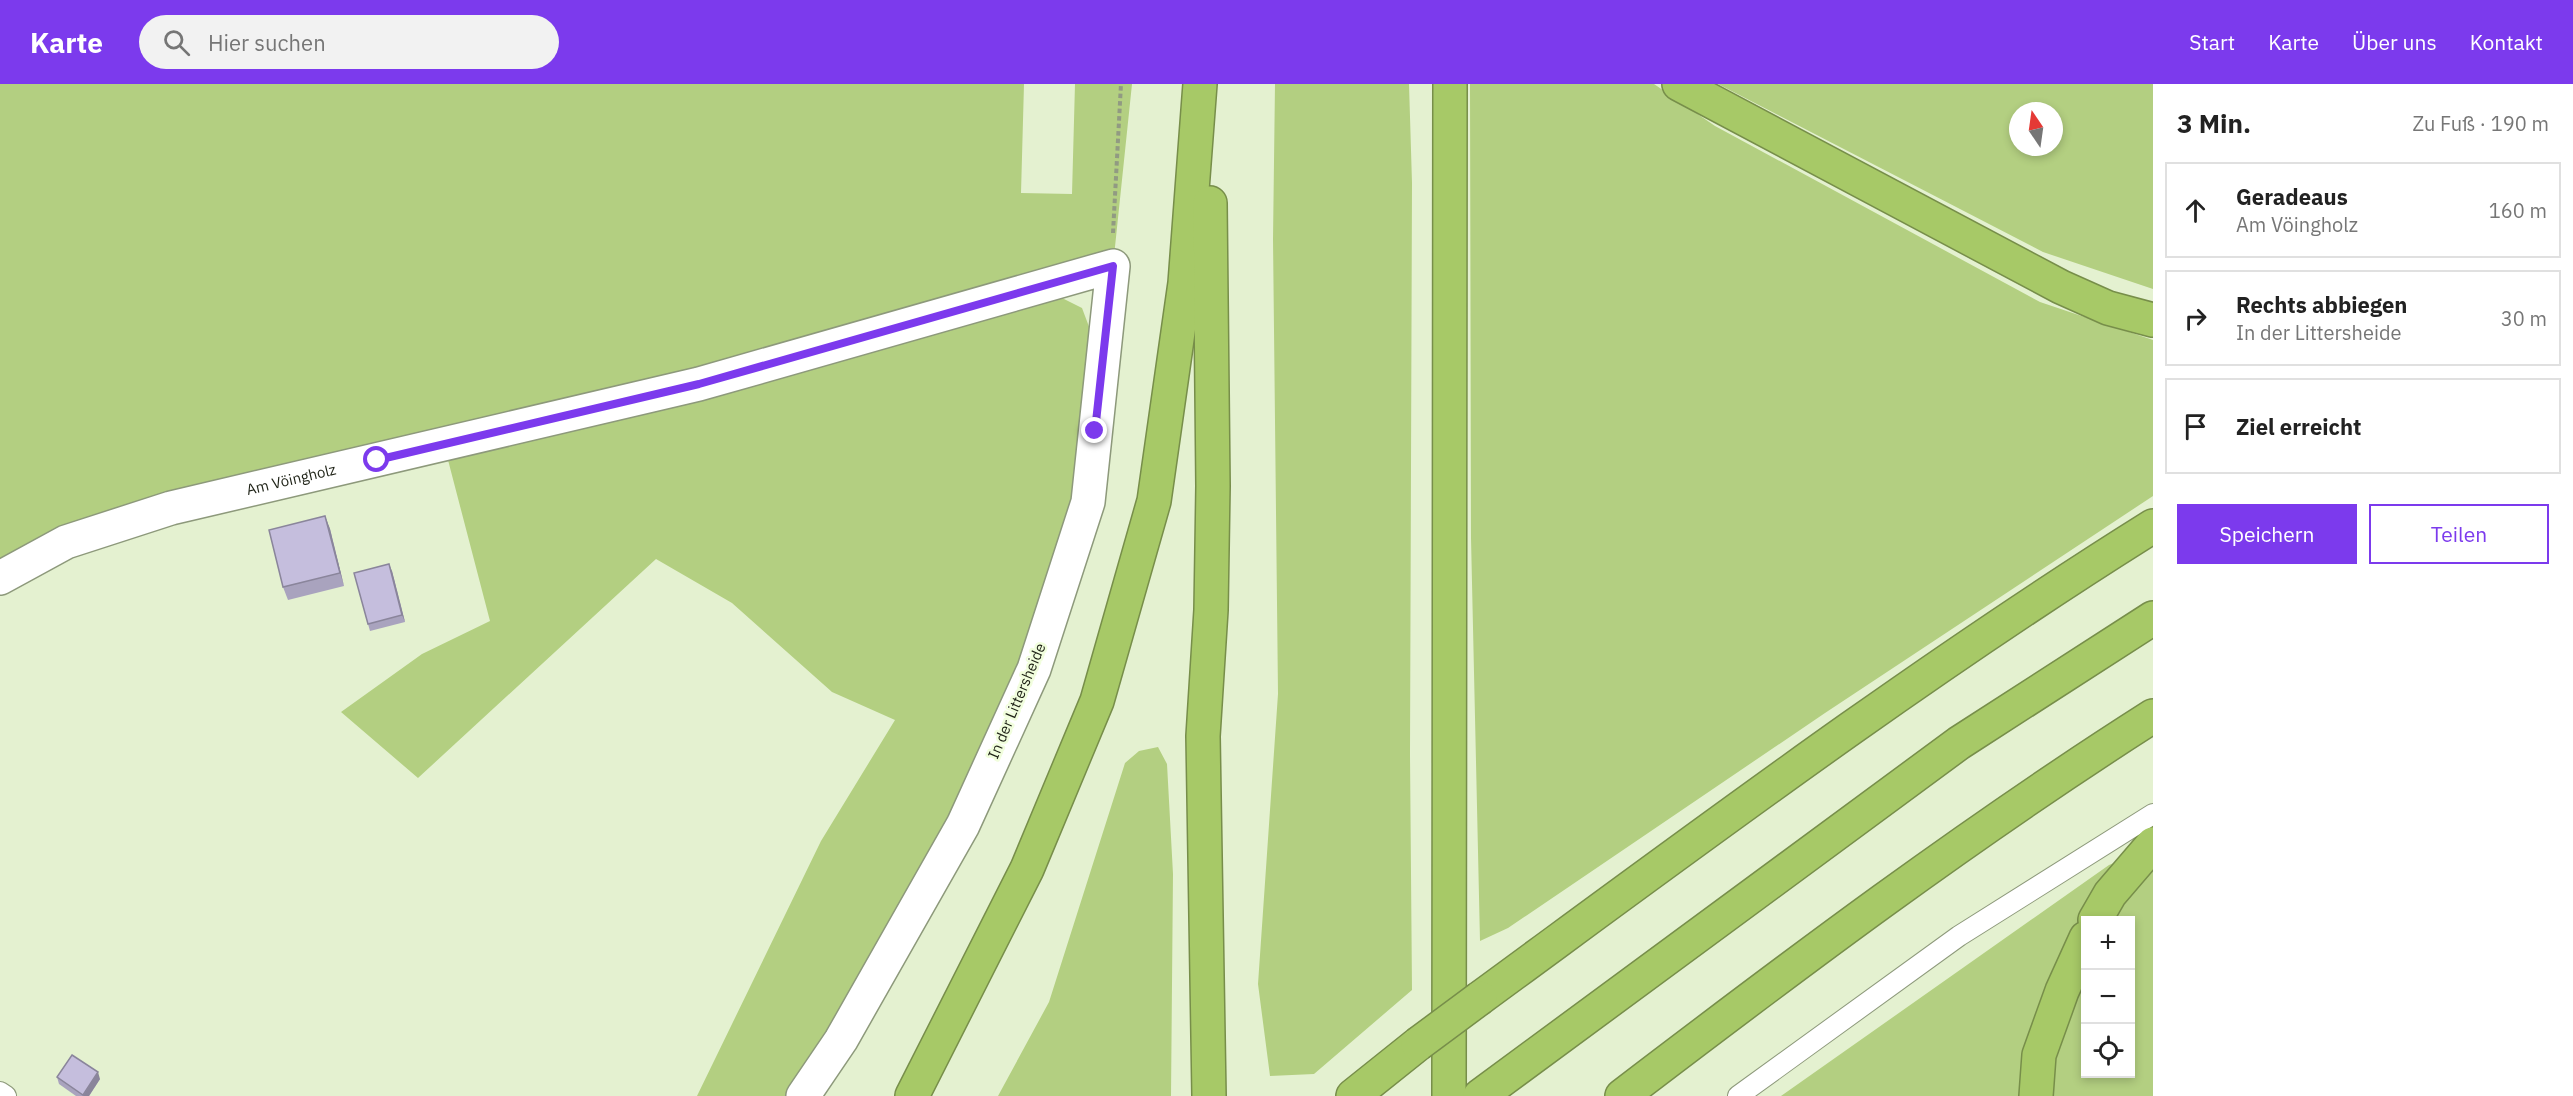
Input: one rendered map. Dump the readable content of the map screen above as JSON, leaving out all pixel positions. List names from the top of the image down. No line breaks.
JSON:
{"streets":{"street":["Am Vöingholz","In der Littersheide"]},"crossings":[["Am Vöingholz","In der Littersheide"]],"north":"top","page":{"header":"Karte","search":"Hier suchen","nav":["Start","Karte","Über uns","Kontakt"],"heading":["3 Min.","Zu Fuß · 190 m"],"list":[["Geradeaus","Am Vöingholz","160 m"],["Rechts abbiegen","In der Littersheide","30 m"],"Ziel erreicht"],"buttons":["Speichern","Teilen"],"map_buttons":["+","−"]}}
